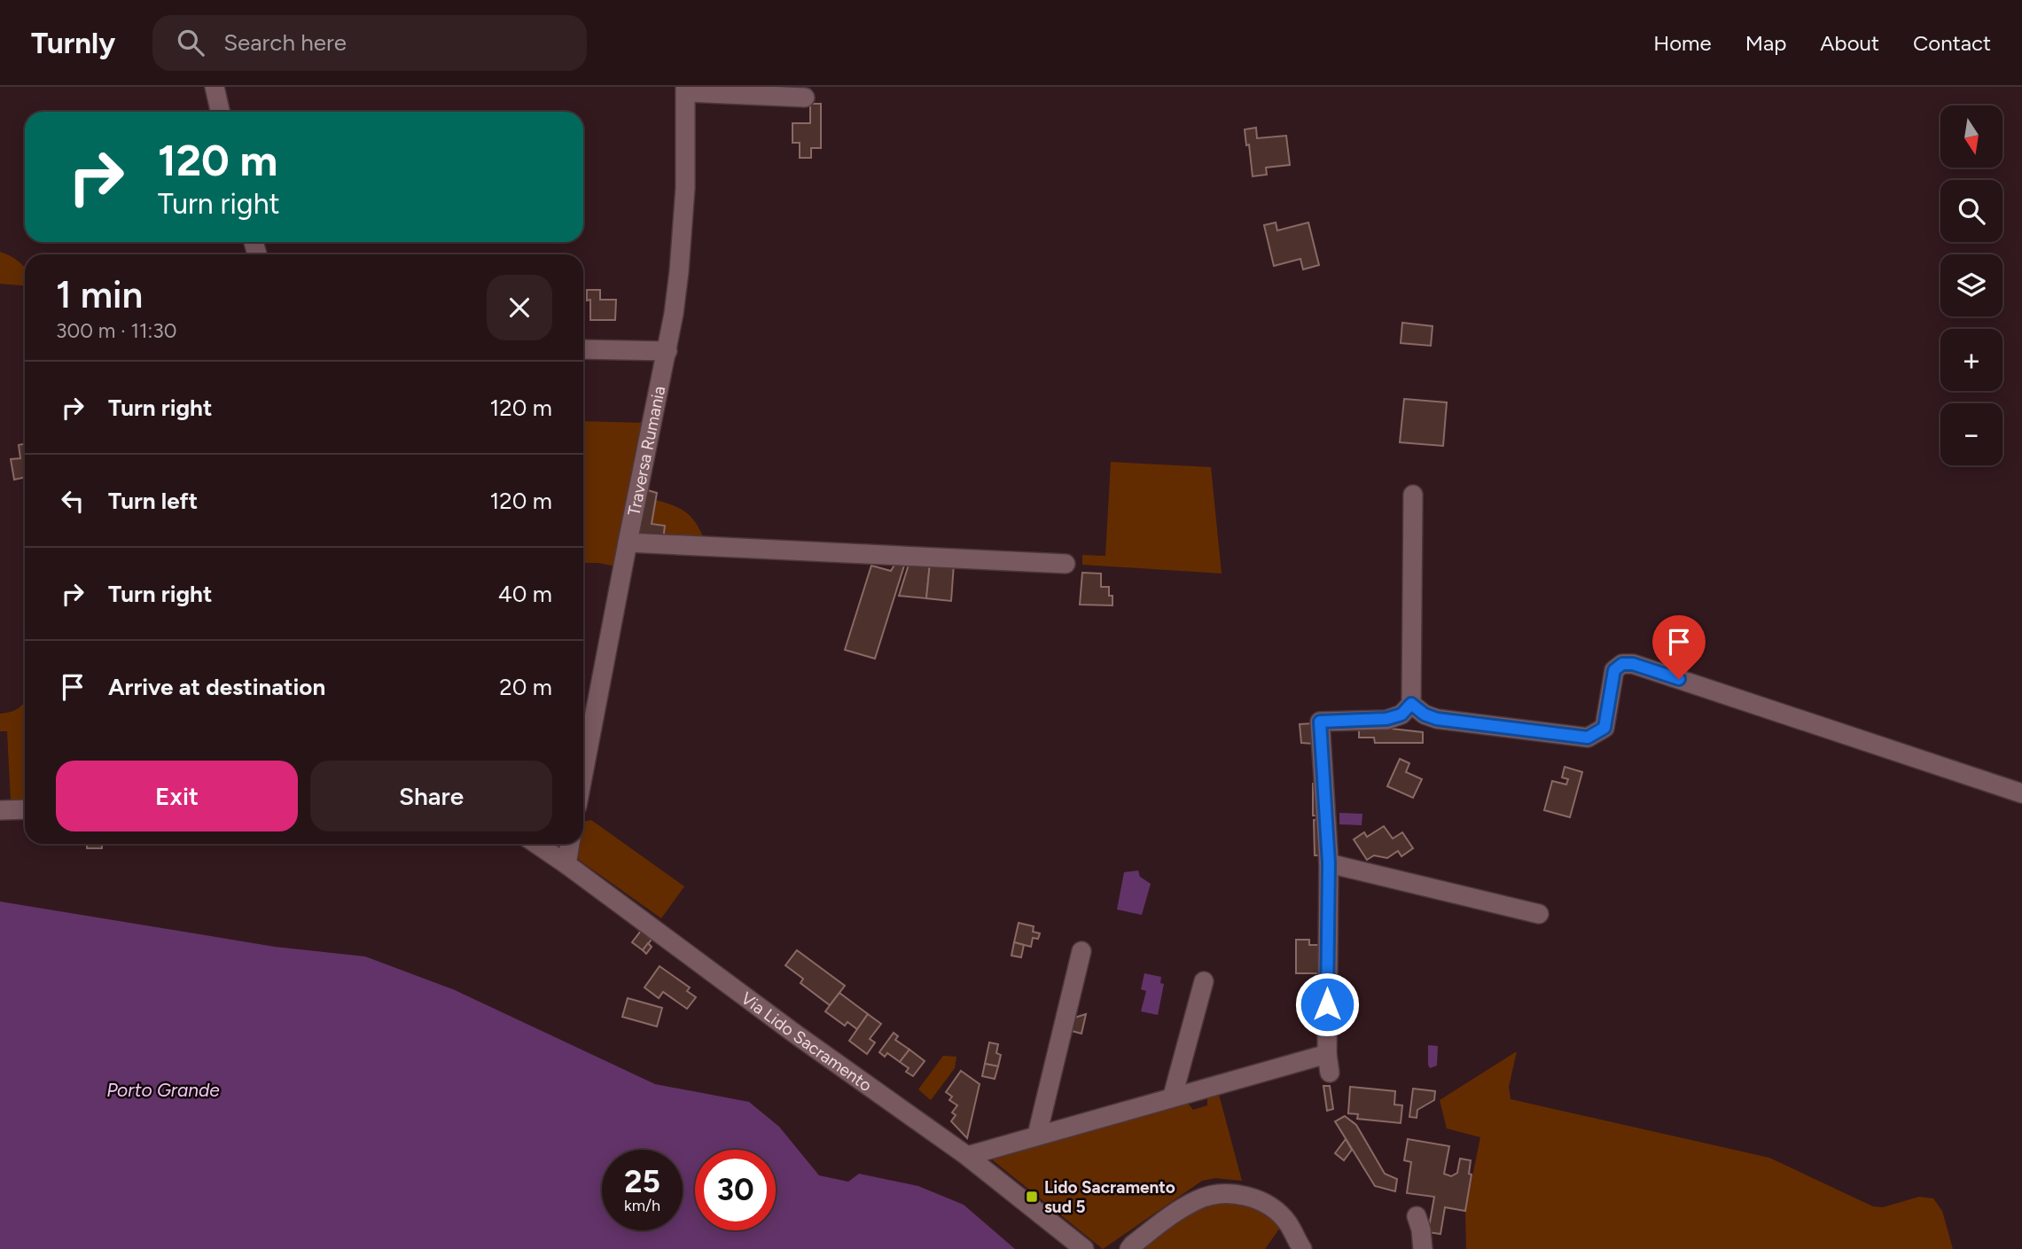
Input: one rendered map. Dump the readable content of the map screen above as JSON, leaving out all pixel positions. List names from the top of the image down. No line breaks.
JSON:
{"streets":{"street":["Traversa Rumania","Via Lido Sacramento"]},"water":["Porto Grande"],"places":{"transit":["Lido Sacramento sud 5"]},"north":"bottom","page":{"header":"Turnly","search":"Search here","nav":["Home","Map","About","Contact"],"map_buttons":["+","−"],"turn":["120 m","Turn right"],"heading":["1 min","300 m · 11:30"],"list":[{"name":"Turn right","value":"120 m"},{"name":"Turn left","value":"120 m"},{"name":"Turn right","value":"40 m"},{"name":"Arrive at destination","value":"20 m"}],"buttons":["Exit","Share"],"speed":"25 km/h","limit":"30"}}
